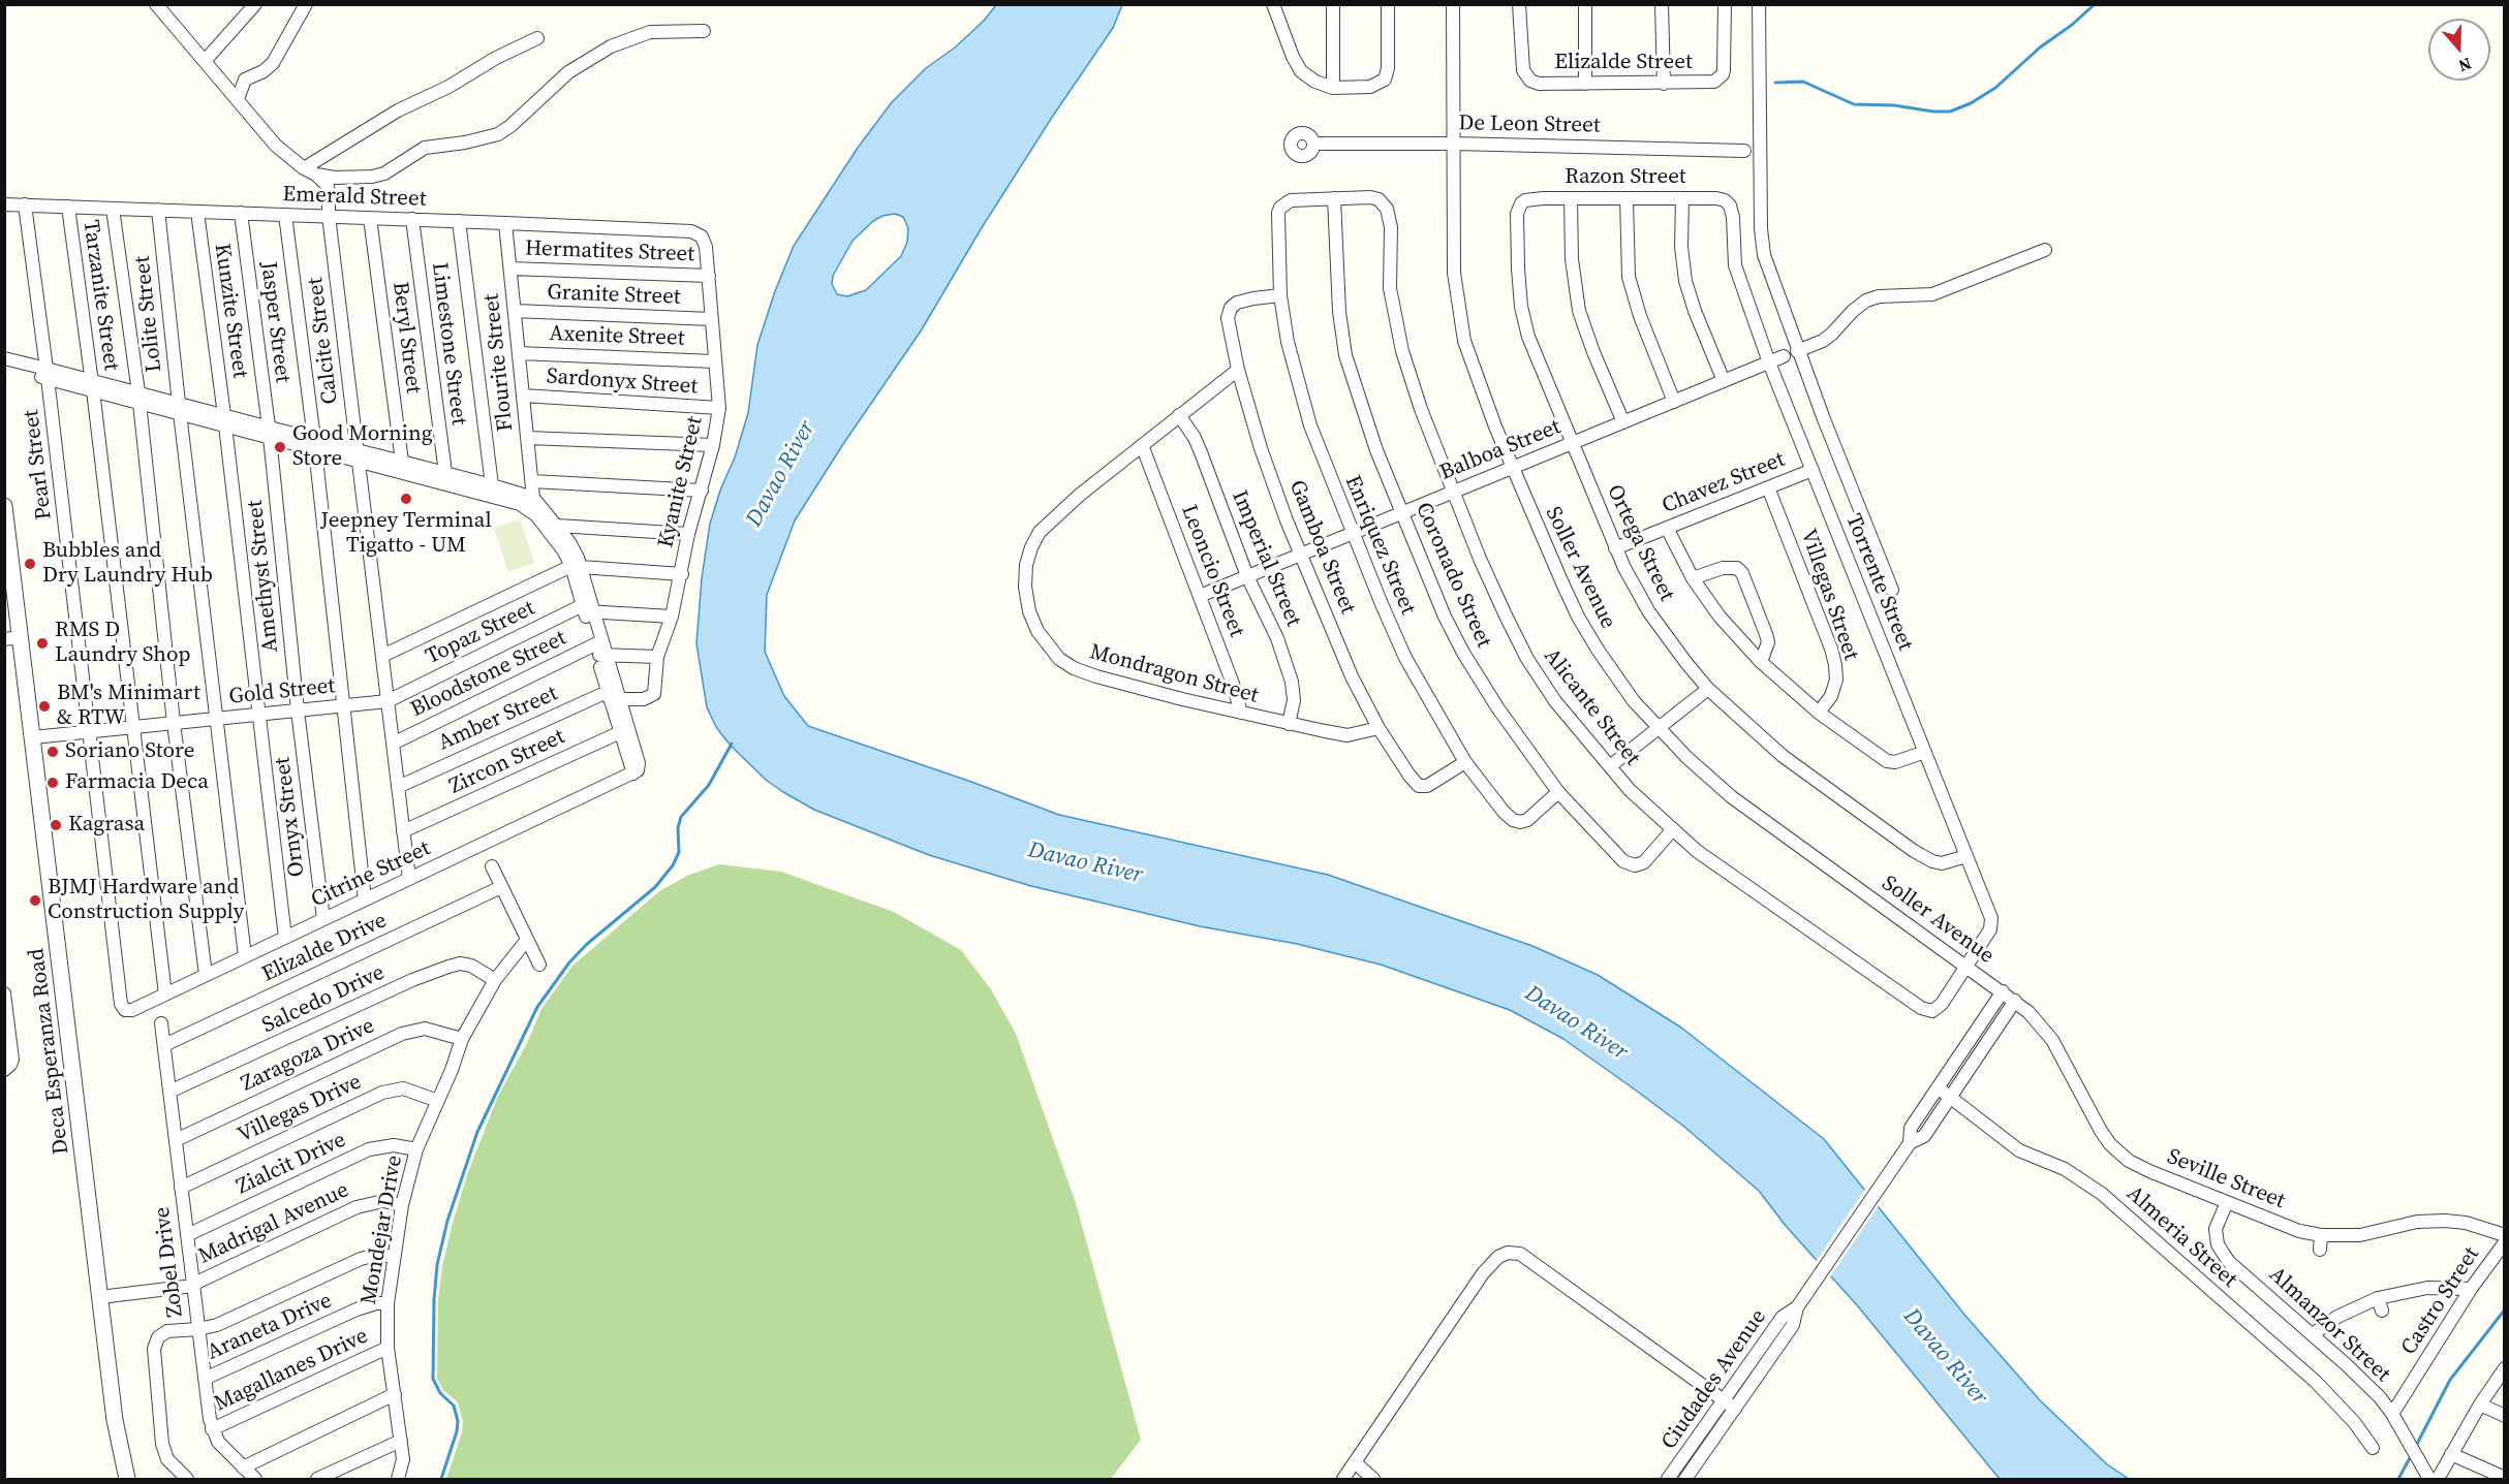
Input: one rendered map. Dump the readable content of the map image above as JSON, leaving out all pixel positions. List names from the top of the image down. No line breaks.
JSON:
{"streets":{"street":["Elizalde Street","De Leon Street","Razon Street","Emerald Street","Hermatites Street","Tarzanite Street","Granite Street","Kunzite Street","Lolite Street","Jasper Street","Axenite Street","Beryl Street","Calcite Street","Limestone Street","Flourite Street","Sardonyx Street","Balboa Street","Pearl Street","Kyanite Street","Chavez Street","Ortega Street","Enriquez Street","Gamboa Street","Imperial Street","Soller Avenue","Leoncio Street","Coronado Street","Amethyst Street","Torrente Street","Villegas Street","Topaz Street","Bloodstone Street","Mondragon Street","Gold Street","Alicante Street","Amber Street","Zircon Street","Ornyx Street","Citrine Street","Elizalde Drive","Salcedo Drive","Deca Esperanza Road","Zaragoza Drive","Villegas Drive","Zialcit Drive","Seville Street","Madrigal Avenue","Mondejar Drive","Almeria Street","Zobel Drive","Castro Street","Almanzor Street","Araneta Drive","Magallanes Drive","Ciudades Avenue"]},"crossings":[["De Leon Street","Soller Avenue"],["Razon Street","Ortega Street"],["Razon Street","Torrente Street"],["Emerald Street","Tarzanite Street"],["Emerald Street","Kunzite Street"],["Emerald Street","Lolite Street"],["Emerald Street","Jasper Street"],["Emerald Street","Beryl Street"],["Emerald Street","Calcite Street"],["Emerald Street","Limestone Street"],["Emerald Street","Flourite Street"],["Emerald Street","Pearl Street"],["Emerald Street","Kyanite Street"],["Hermatites Street","Flourite Street"],["Hermatites Street","Kyanite Street"],["Tarzanite Street","Gold Street"],["Tarzanite Street","Citrine Street"],["Granite Street","Flourite Street"],["Granite Street","Kyanite Street"],["Kunzite Street","Gold Street"],["Kunzite Street","Citrine Street"],["Lolite Street","Gold Street"],["Lolite Street","Citrine Street"],["Jasper Street","Amethyst Street"],["Axenite Street","Flourite Street"],["Axenite Street","Kyanite Street"],["Calcite Street","Topaz Street"],["Calcite Street","Bloodstone Street"],["Calcite Street","Gold Street"],["Calcite Street","Amber Street"],["Calcite Street","Zircon Street"],["Calcite Street","Citrine Street"],["Flourite Street","Sardonyx Street"],["Sardonyx Street","Kyanite Street"],["Balboa Street","Ortega Street"],["Balboa Street","Enriquez Street"],["Balboa Street","Gamboa Street"],["Balboa Street","Imperial Street"],["Balboa Street","Soller Avenue"],["Balboa Street","Leoncio Street"],["Balboa Street","Coronado Street"],["Balboa Street","Torrente Street"],["Balboa Street","Alicante Street"],["Pearl Street","Gold Street"],["Pearl Street","Citrine Street"],["Kyanite Street","Amber Street"],["Chavez Street","Ortega Street"],["Chavez Street","Torrente Street"],["Chavez Street","Villegas Street"],["Ortega Street","Torrente Street"],["Enriquez Street","Gamboa Street"],["Enriquez Street","Coronado Street"],["Enriquez Street","Alicante Street"],["Gamboa Street","Mondragon Street"],["Imperial Street","Mondragon Street"],["Soller Avenue","Torrente Street"],["Soller Avenue","Alicante Street"],["Soller Avenue","Seville Street"],["Soller Avenue","Ciudades Avenue"],["Leoncio Street","Mondragon Street"],["Coronado Street","Alicante Street"],["Amethyst Street","Gold Street"],["Amethyst Street","Ornyx Street"],["Torrente Street","Alicante Street"],["Topaz Street","Gold Street"],["Gold Street","Ornyx Street"],["Gold Street","Deca Esperanza Road"],["Zircon Street","Citrine Street"],["Ornyx Street","Citrine Street"],["Elizalde Drive","Zobel Drive"],["Salcedo Drive","Mondejar Drive"],["Salcedo Drive","Zobel Drive"],["Deca Esperanza Road","Madrigal Avenue"],["Zaragoza Drive","Mondejar Drive"],["Zaragoza Drive","Zobel Drive"],["Villegas Drive","Mondejar Drive"],["Villegas Drive","Zobel Drive"],["Zialcit Drive","Mondejar Drive"],["Zialcit Drive","Zobel Drive"],["Seville Street","Almanzor Street"],["Seville Street","Ciudades Avenue"],["Madrigal Avenue","Mondejar Drive"],["Madrigal Avenue","Zobel Drive"],["Mondejar Drive","Araneta Drive"],["Mondejar Drive","Magallanes Drive"],["Almeria Street","Ciudades Avenue"],["Zobel Drive","Araneta Drive"],["Zobel Drive","Magallanes Drive"],["Castro Street","Almanzor Street"]],"water":["Davao River"],"places":["Good Morning Store","Jeepney Terminal Tigatto - UM","Bubbles and Dry Laundry Hub","RMS D Laundry Shop","BM's Minimart & RTW","Soriano Store","Farmacia Deca","Kagrasa","BJMJ Hardware and Construction Supply"],"north":"bottom"}
